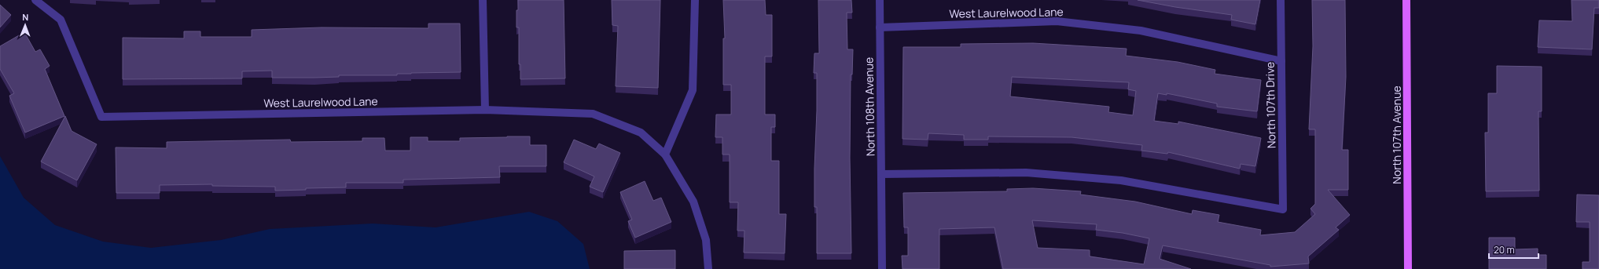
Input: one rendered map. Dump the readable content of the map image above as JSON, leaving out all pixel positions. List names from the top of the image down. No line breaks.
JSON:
{"streets":{"main road":["North 107th Avenue"],"street":["West Laurelwood Lane","North 107th Drive","North 108th Avenue"]},"crossings":[["West Laurelwood Lane","North 107th Drive"],["West Laurelwood Lane","North 108th Avenue"],["North 107th Drive","North 108th Avenue"]],"scale_bar":"20 m","north":"top"}
